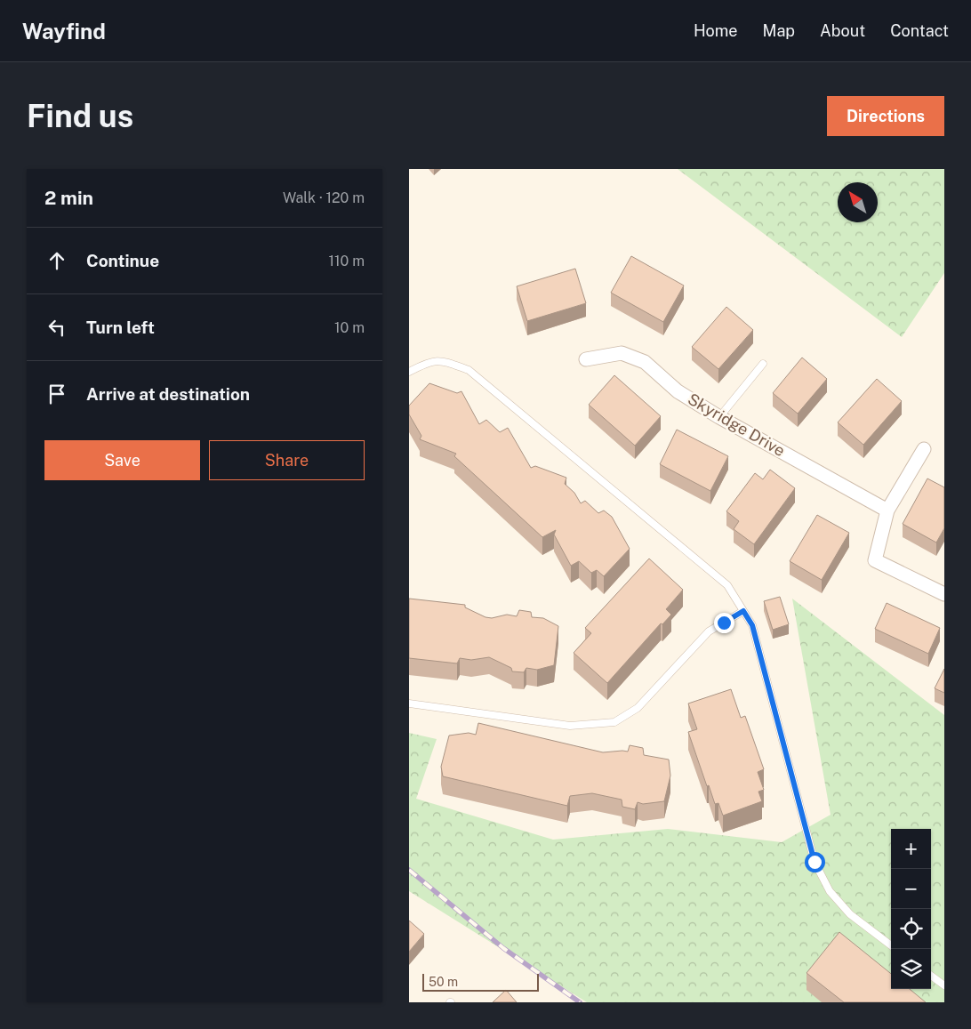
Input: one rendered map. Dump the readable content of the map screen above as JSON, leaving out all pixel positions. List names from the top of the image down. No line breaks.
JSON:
{"streets":{"street":["Skyridge Drive"]},"scale_bar":"50 m","north":"top left","page":{"header":"Wayfind","nav":["Home","Map","About","Contact"],"buttons":["Directions",["Save","Share"]],"title":"Find us","heading":["2 min","Walk · 120 m"],"list":[["Continue","110 m"],["Turn left","10 m"],"Arrive at destination"],"map_buttons":["+","−"],"scale":"50 m"}}
